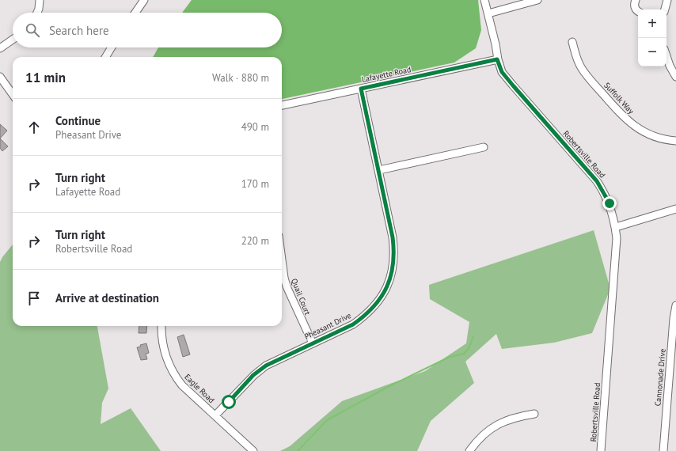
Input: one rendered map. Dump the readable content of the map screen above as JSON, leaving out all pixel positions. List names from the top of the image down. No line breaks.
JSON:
{"streets":{"street":["Lafayette Road","Suffolk Way","Robertsville Road","Quail Court","Pheasant Drive","Cannonade Drive","Eagle Road"]},"crossings":[["Lafayette Road","Robertsville Road"],["Lafayette Road","Pheasant Drive"],["Quail Court","Pheasant Drive"],["Pheasant Drive","Eagle Road"]],"page":{"map_buttons":["+","−"],"search":"Search here","heading":["11 min","Walk · 880 m"],"list":[["Continue","Pheasant Drive","490 m"],["Turn right","Lafayette Road","170 m"],["Turn right","Robertsville Road","220 m"],"Arrive at destination"]}}
